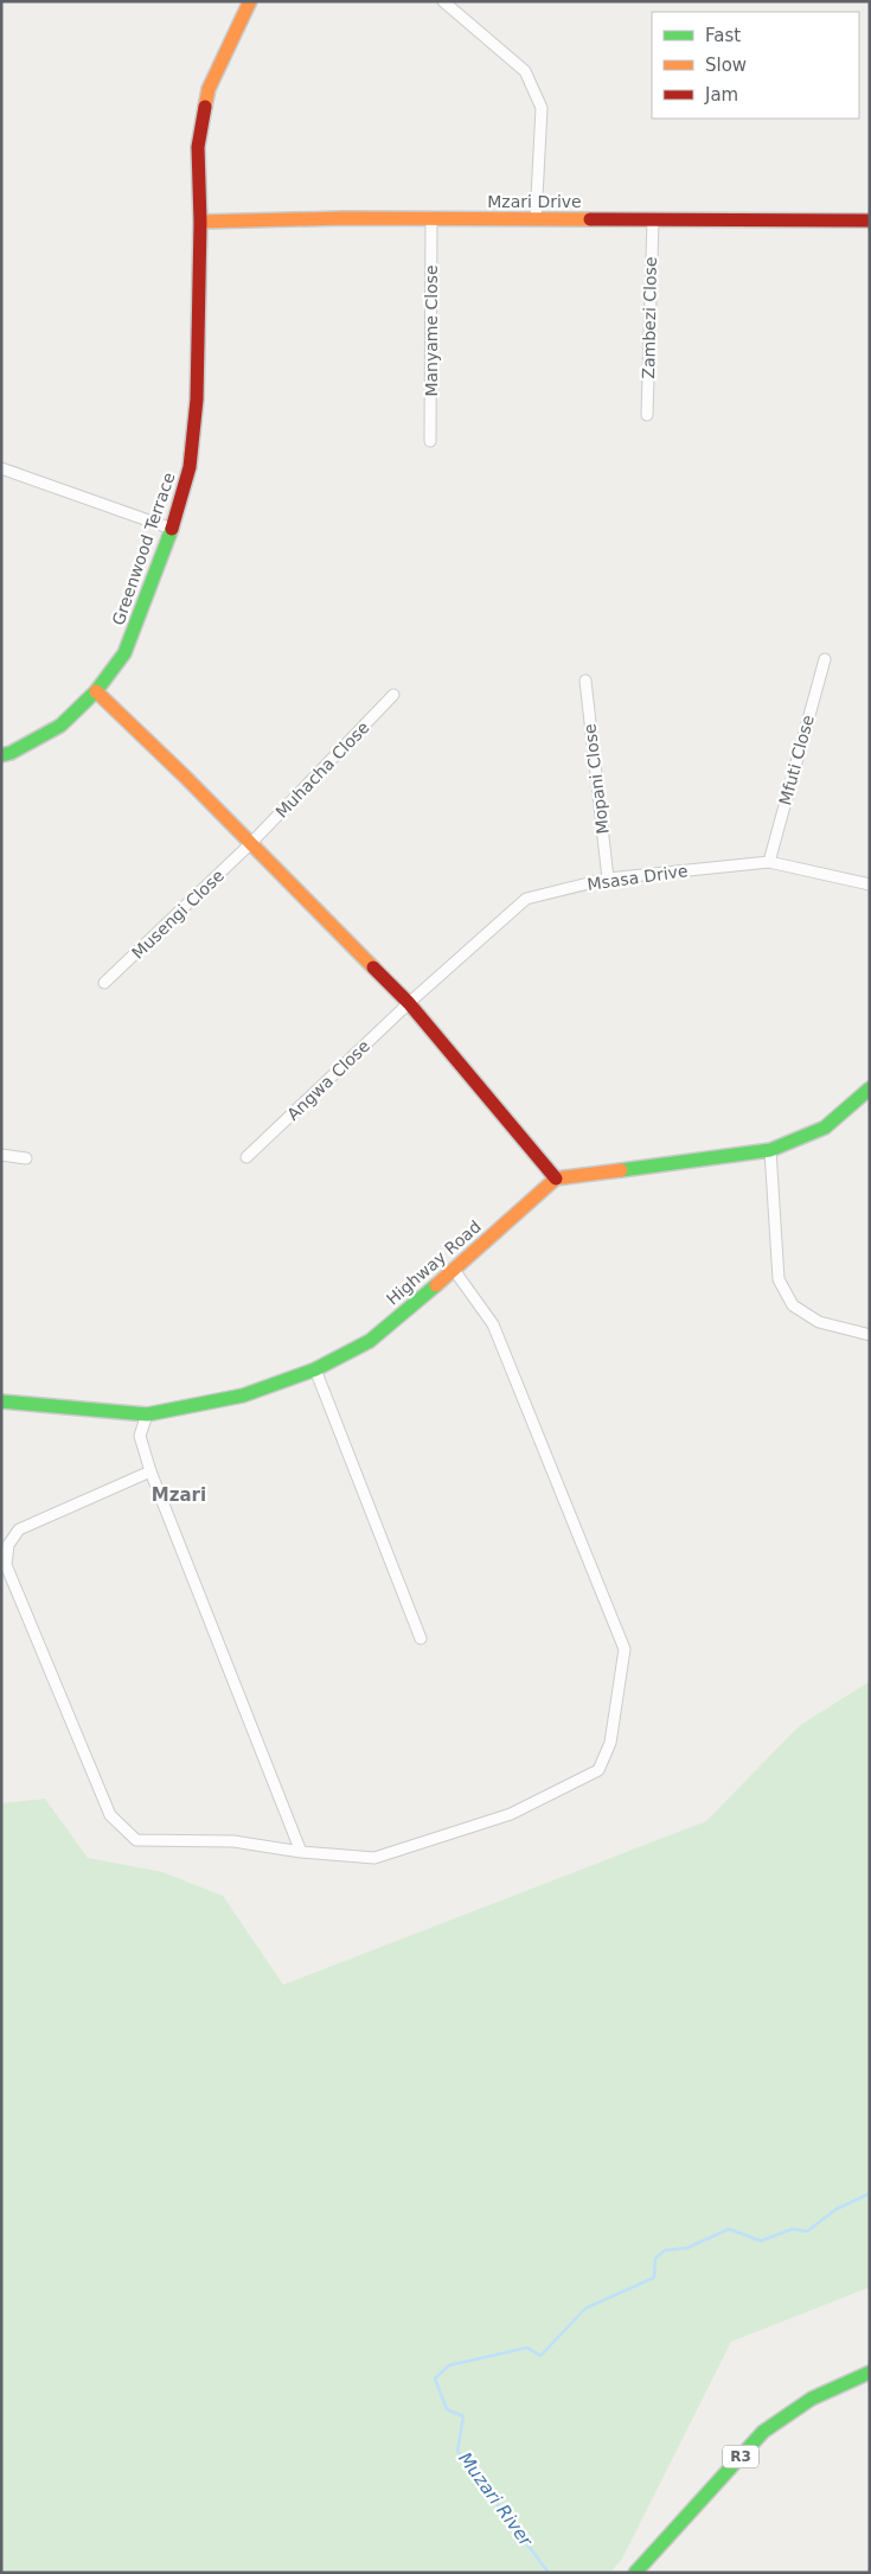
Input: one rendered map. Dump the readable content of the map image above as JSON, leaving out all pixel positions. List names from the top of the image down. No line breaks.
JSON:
{"streets":{"main road":["Mzari Drive","Greenwood Terrace","Highway Road","R3"],"street":["Zambezi Close","Manyame Close","Mfuti Close","Muhacha Close","Mopani Close","Msasa Drive","Musengi Close","Angwa Close"]},"crossings":[["Mzari Drive","Zambezi Close"],["Mzari Drive","Manyame Close"],["Mzari Drive","Greenwood Terrace"],["Mfuti Close","Msasa Drive"],["Muhacha Close","Musengi Close"],["Mopani Close","Msasa Drive"],["Msasa Drive","Angwa Close"]],"districts":["Mzari"],"water":["Muzari River"],"legend":["Fast","Slow","Jam"]}
